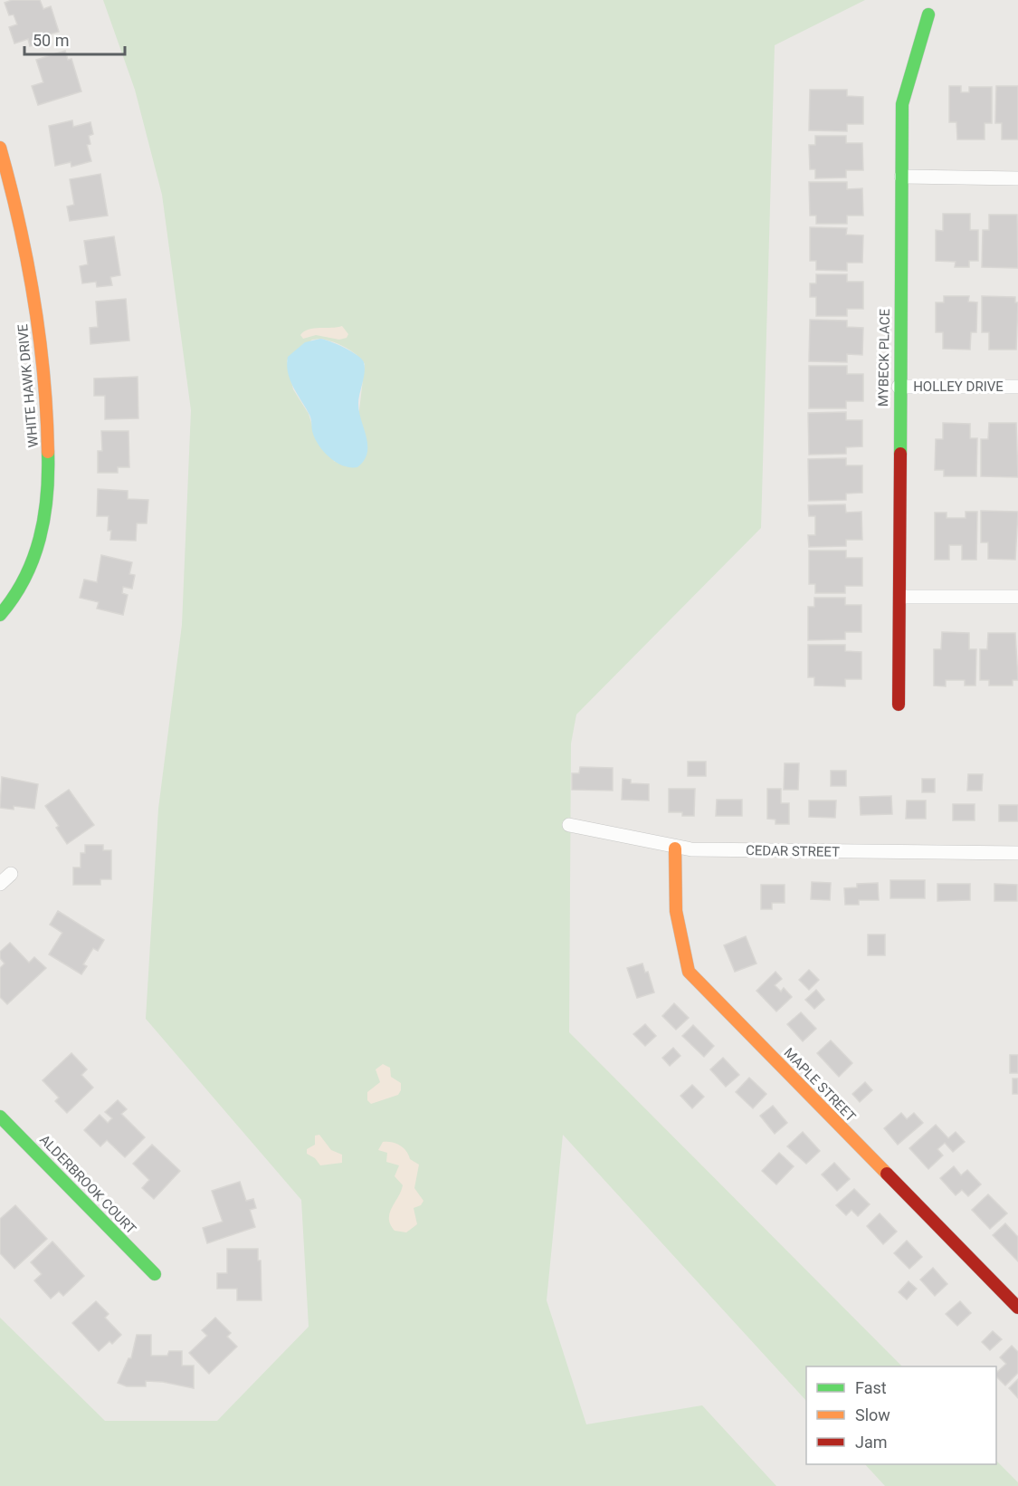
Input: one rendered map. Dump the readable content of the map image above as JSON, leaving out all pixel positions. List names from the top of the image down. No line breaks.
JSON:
{"streets":{"street":["MYBECK PLACE","WHITE HAWK DRIVE","HOLLEY DRIVE","CEDAR STREET","MAPLE STREET","ALDERBROOK COURT"]},"crossings":[["MYBECK PLACE","HOLLEY DRIVE"],["CEDAR STREET","MAPLE STREET"]],"legend":["Fast","Slow","Jam"],"scale_bar":"50 m"}
